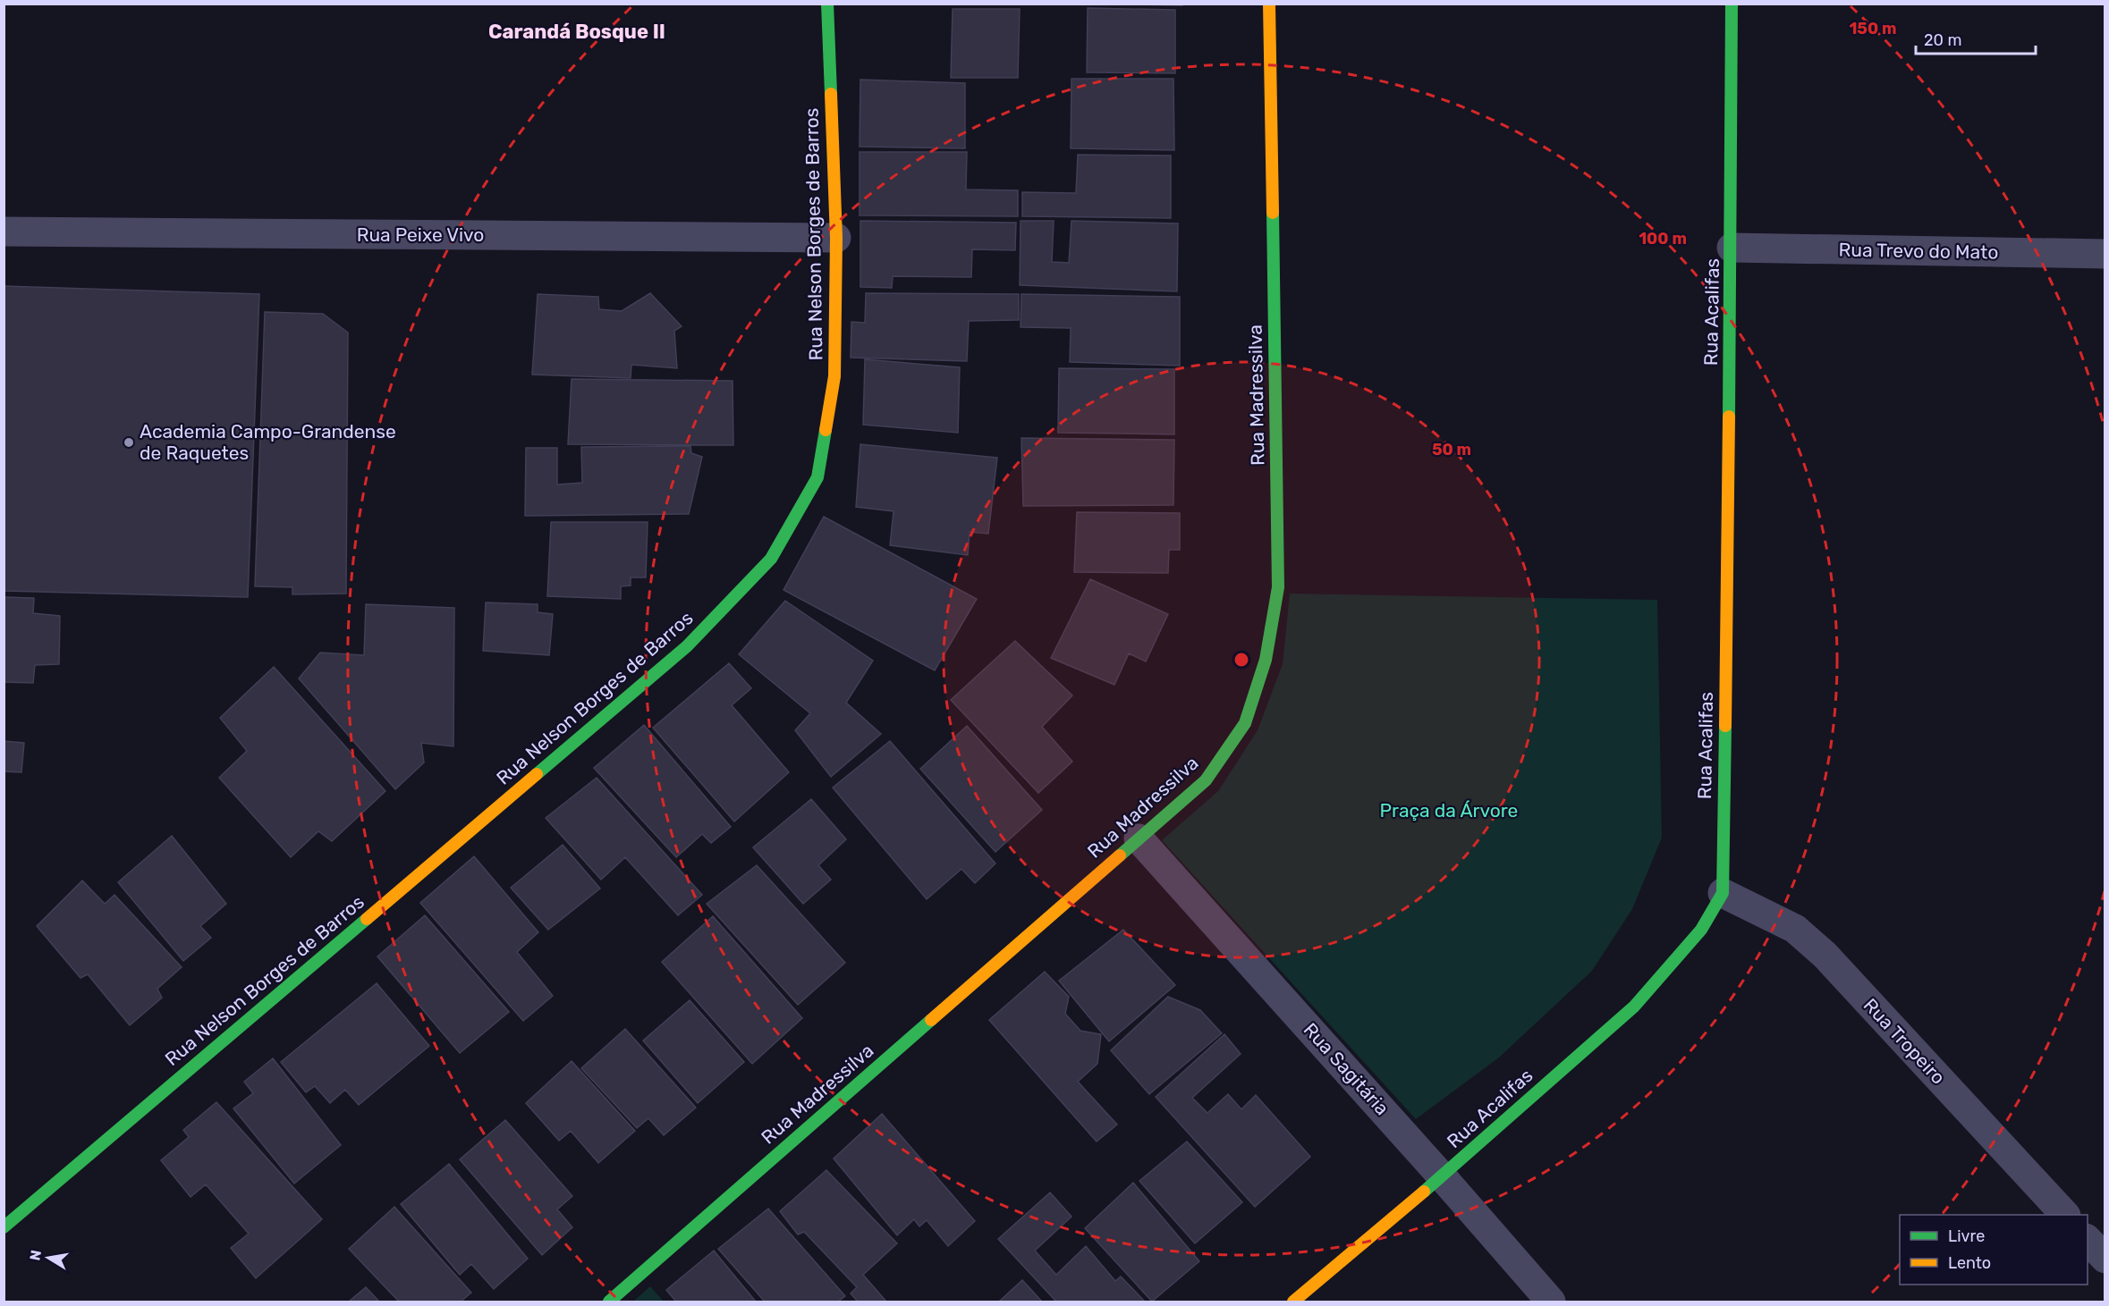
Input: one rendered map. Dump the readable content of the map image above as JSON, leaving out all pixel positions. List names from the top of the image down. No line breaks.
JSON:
{"streets":{"street":["Rua Nelson Borges de Barros","Rua Peixe Vivo","Rua Trevo do Mato","Rua Acalifas","Rua Madressilva","Rua Tropeiro","Rua Sagitária"]},"crossings":[["Rua Nelson Borges de Barros","Rua Peixe Vivo"],["Rua Trevo do Mato","Rua Acalifas"],["Rua Acalifas","Rua Tropeiro"],["Rua Acalifas","Rua Sagitária"],["Rua Madressilva","Rua Sagitária"]],"districts":["Carandá Bosque II"],"parks":["Praça da Árvore"],"places":["Academia Campo-Grandense de Raquetes"],"legend":["Livre","Lento"],"scale_bar":"20 m","north":"left","rings":["150 m","100 m","50 m"]}
